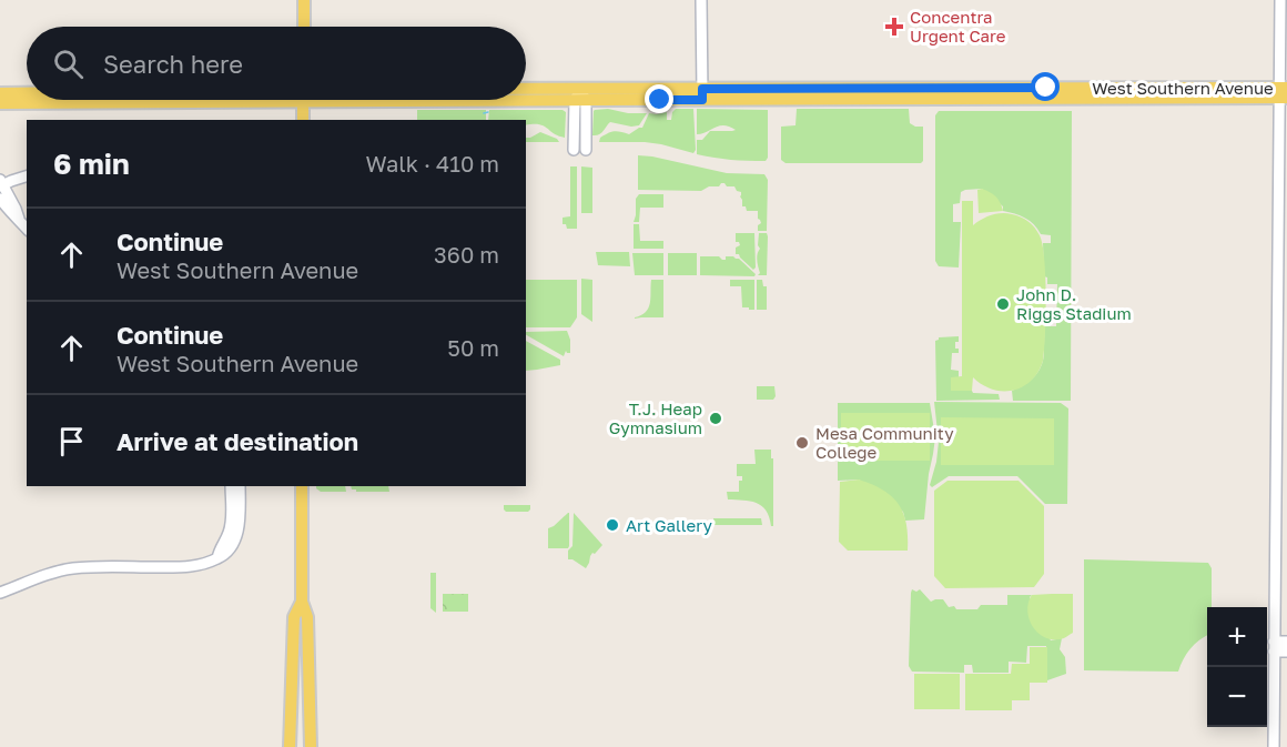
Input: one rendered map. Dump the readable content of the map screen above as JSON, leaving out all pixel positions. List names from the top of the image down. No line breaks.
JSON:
{"streets":{"main road":["West Southern Avenue"]},"places":{"health":["Concentra Urgent Care"],"other":["John D. Riggs Stadium","T.J. Heap Gymnasium","Mesa Community College","Art Gallery"]},"page":{"search":"Search here","heading":["6 min","Walk · 410 m"],"list":[["Continue","West Southern Avenue","360 m"],["Continue","West Southern Avenue","50 m"],"Arrive at destination"],"map_buttons":["+","−"]}}
